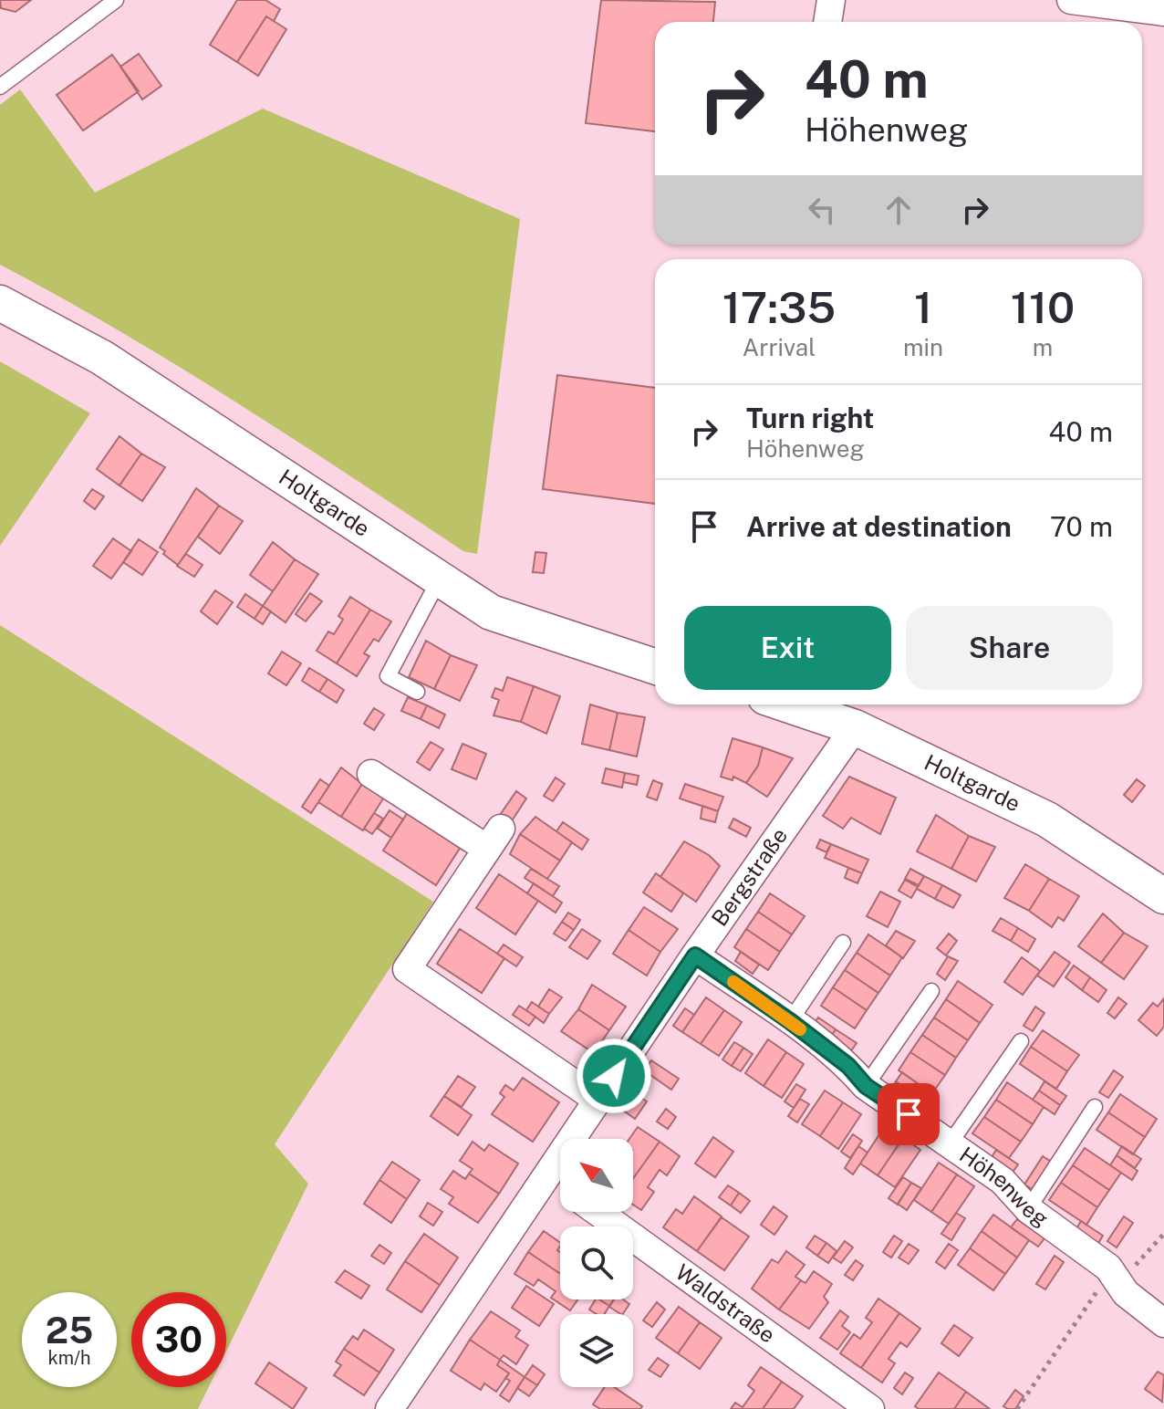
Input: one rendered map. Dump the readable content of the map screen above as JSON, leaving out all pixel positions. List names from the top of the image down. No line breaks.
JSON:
{"streets":{"street":["Holtgarde","Bergstraße","Höhenweg","Waldstraße"]},"crossings":[["Holtgarde","Bergstraße"],["Bergstraße","Höhenweg"]],"north":"top left","page":{"turn":["40 m","Höhenweg"],"eta":["17:35","Arrival","1","min","110","m"],"list":[{"name":"Turn right","note":"Höhenweg","value":"40 m"},{"name":"Arrive at destination","value":"70 m"}],"buttons":["Exit","Share"],"speed":"25 km/h","limit":"30"}}
